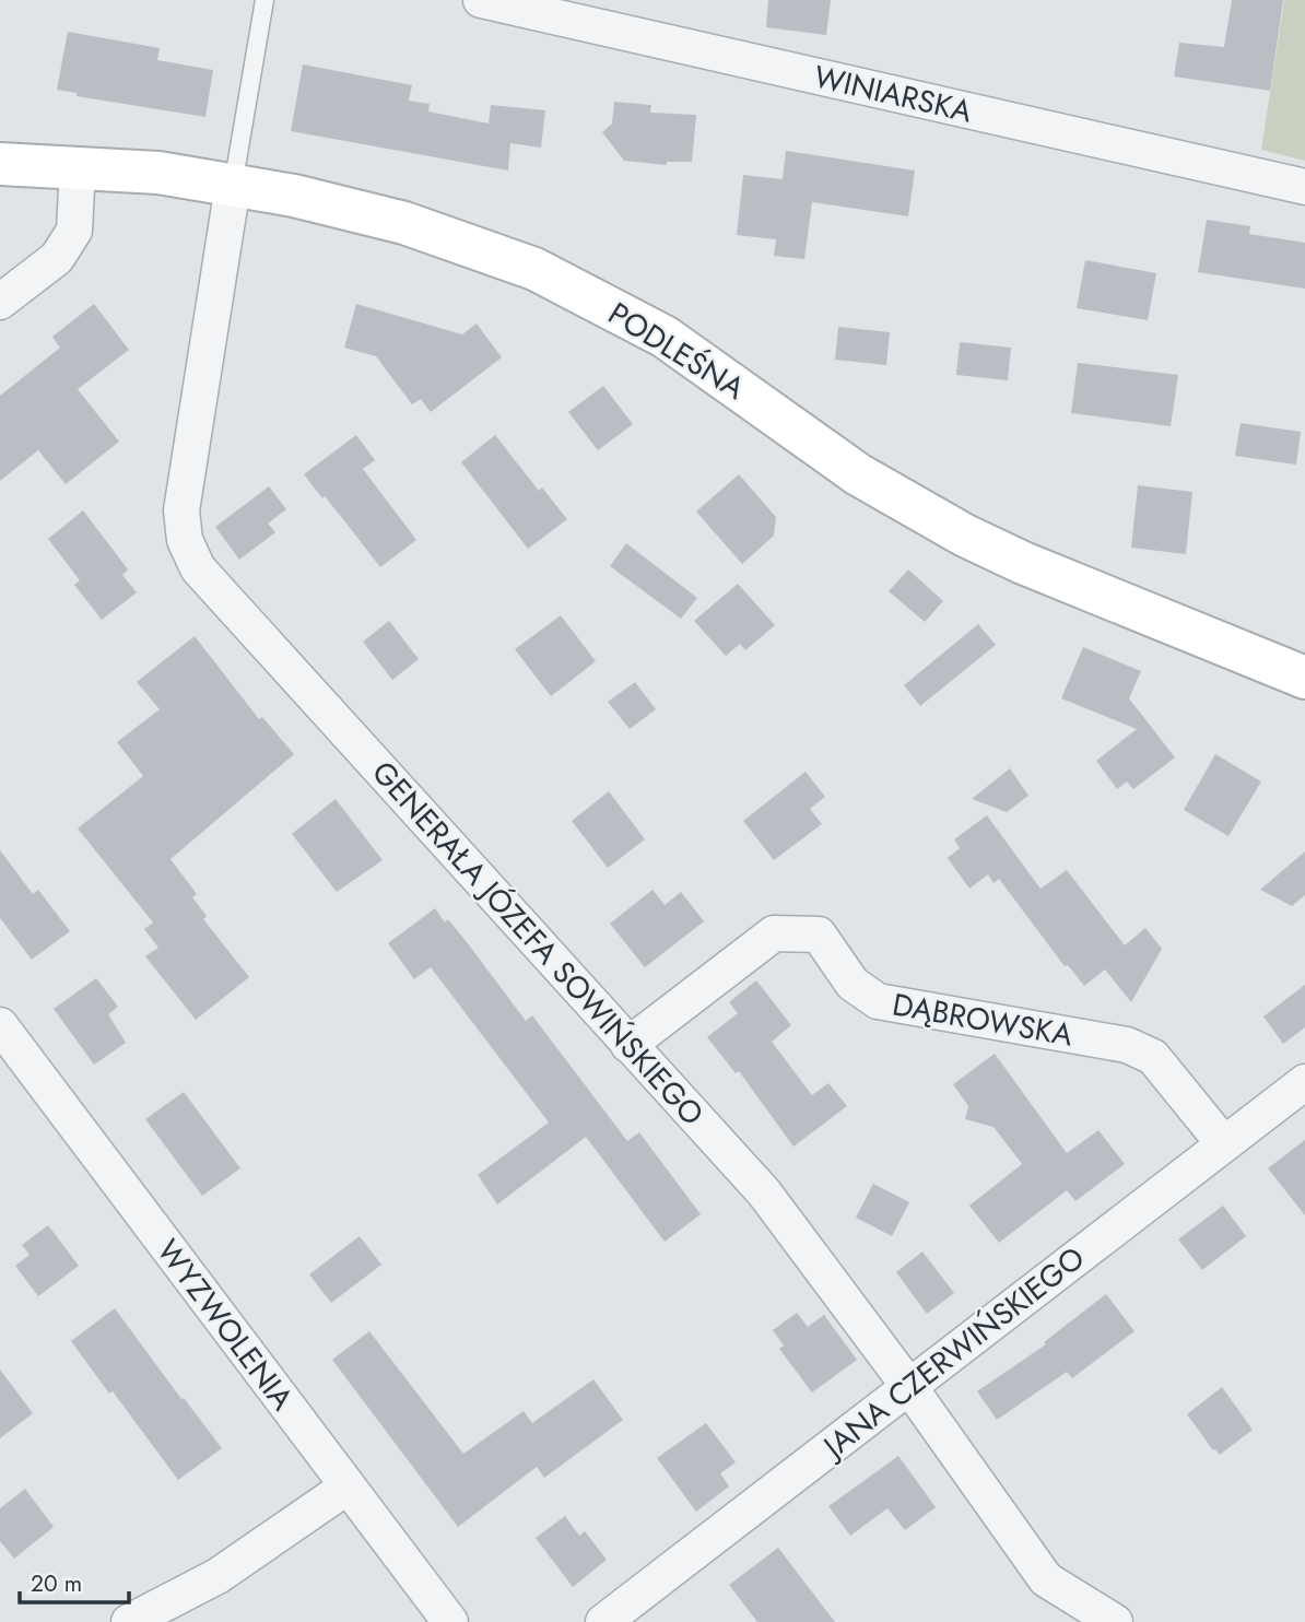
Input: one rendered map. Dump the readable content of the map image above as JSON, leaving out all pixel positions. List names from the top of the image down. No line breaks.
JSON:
{"streets":{"street":["WINIARSKA","PODLEŚNA","GENERAŁA JÓZEFA SOWIŃSKIEGO","DĄBROWSKA","WYZWOLENIA","JANA CZERWIŃSKIEGO"]},"crossings":[["PODLEŚNA","GENERAŁA JÓZEFA SOWIŃSKIEGO"],["GENERAŁA JÓZEFA SOWIŃSKIEGO","DĄBROWSKA"],["GENERAŁA JÓZEFA SOWIŃSKIEGO","JANA CZERWIŃSKIEGO"],["DĄBROWSKA","JANA CZERWIŃSKIEGO"]],"scale_bar":"20 m"}
